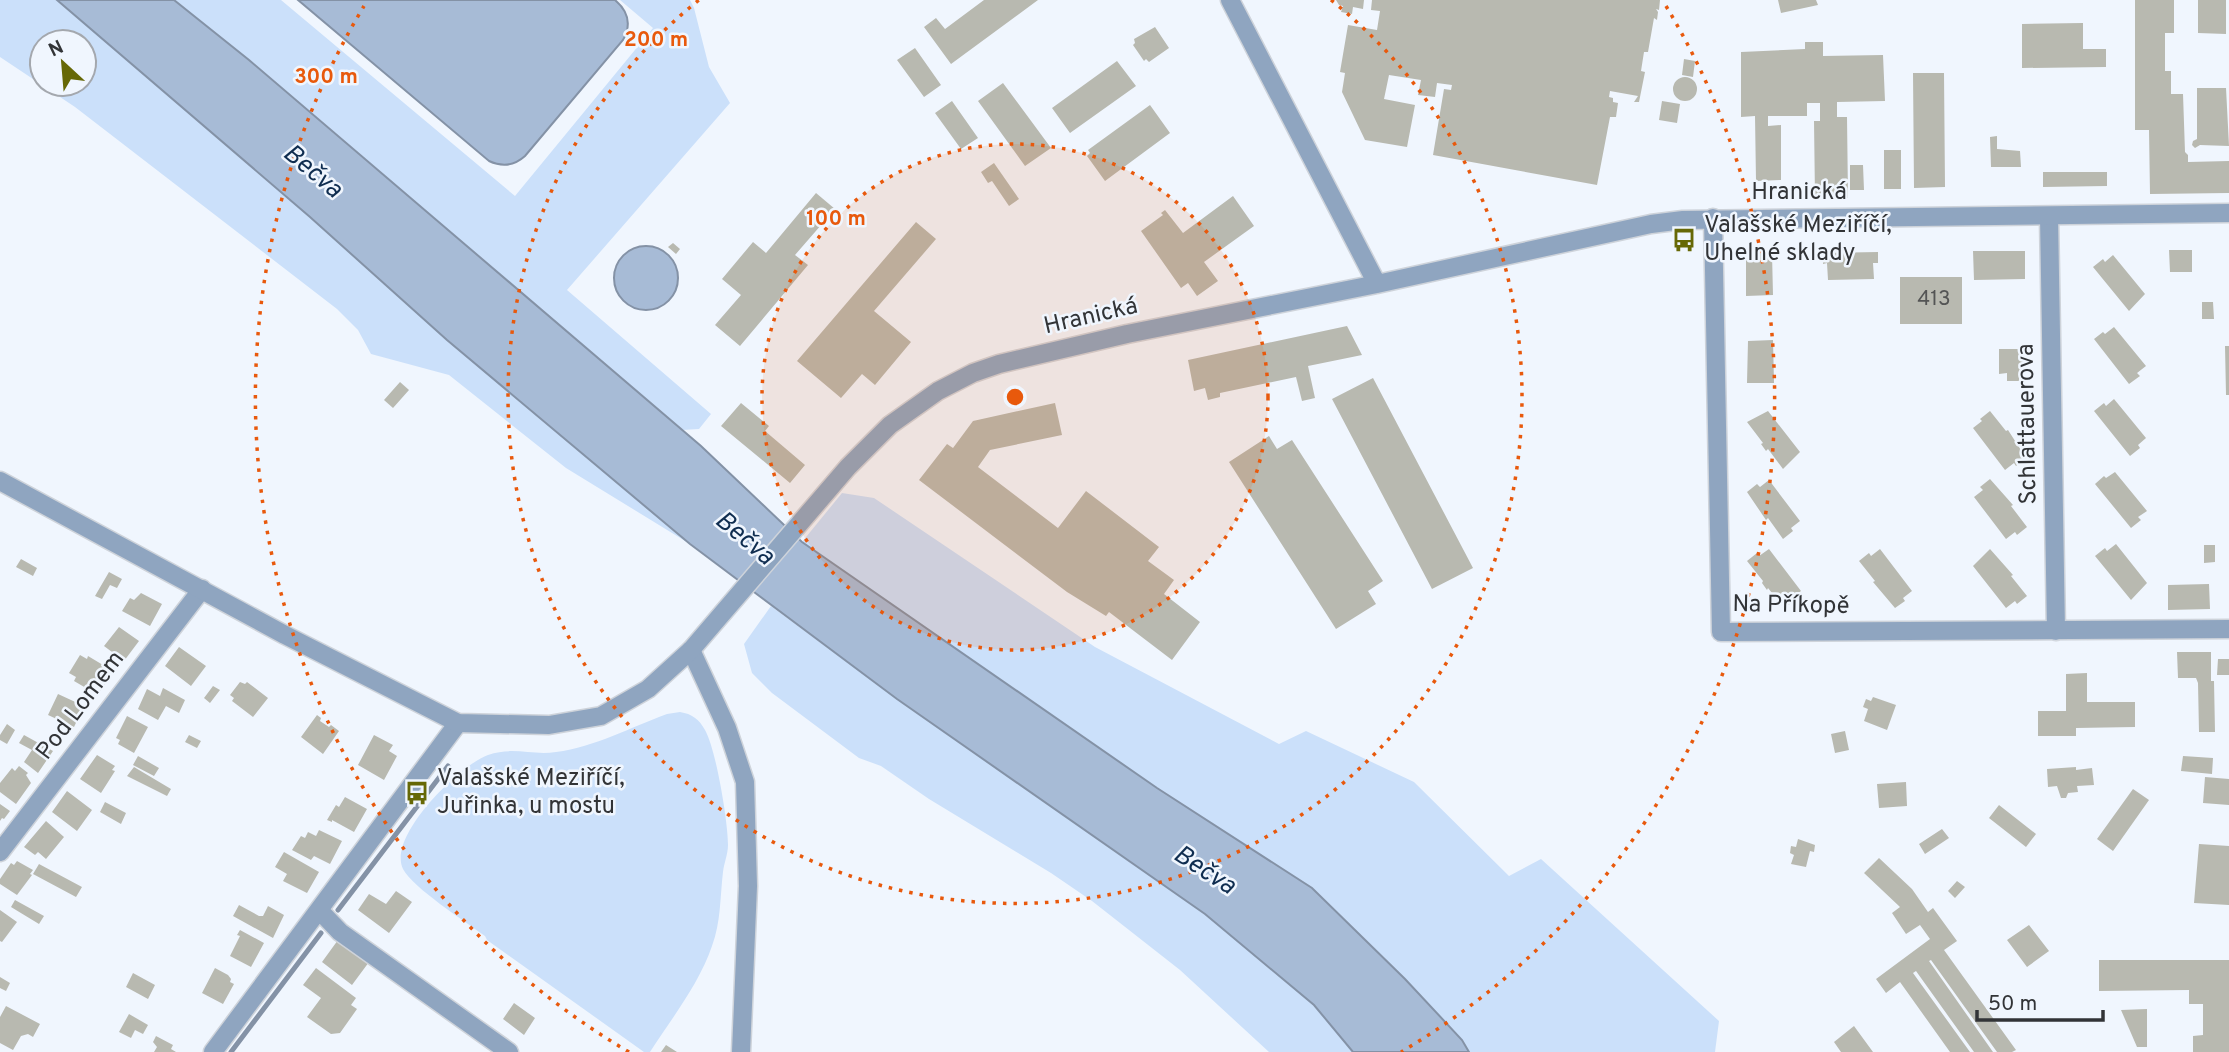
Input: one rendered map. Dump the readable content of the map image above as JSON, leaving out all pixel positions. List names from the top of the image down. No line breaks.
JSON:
{"streets":{"street":["Hranická","Schlattauerova","Na Příkopě","Pod Lomem"]},"crossings":[["Hranická","Schlattauerova"],["Hranická","Na Příkopě"],["Schlattauerova","Na Příkopě"]],"water":["Bečva"],"places":{"bus stop":["Valašské Meziříčí, Uhelné sklady","Valašské Meziříčí, Juřinka, u mostu"]},"house_numbers":["413"],"scale_bar":"50 m","north":"top left","rings":["200 m","300 m","100 m"]}
